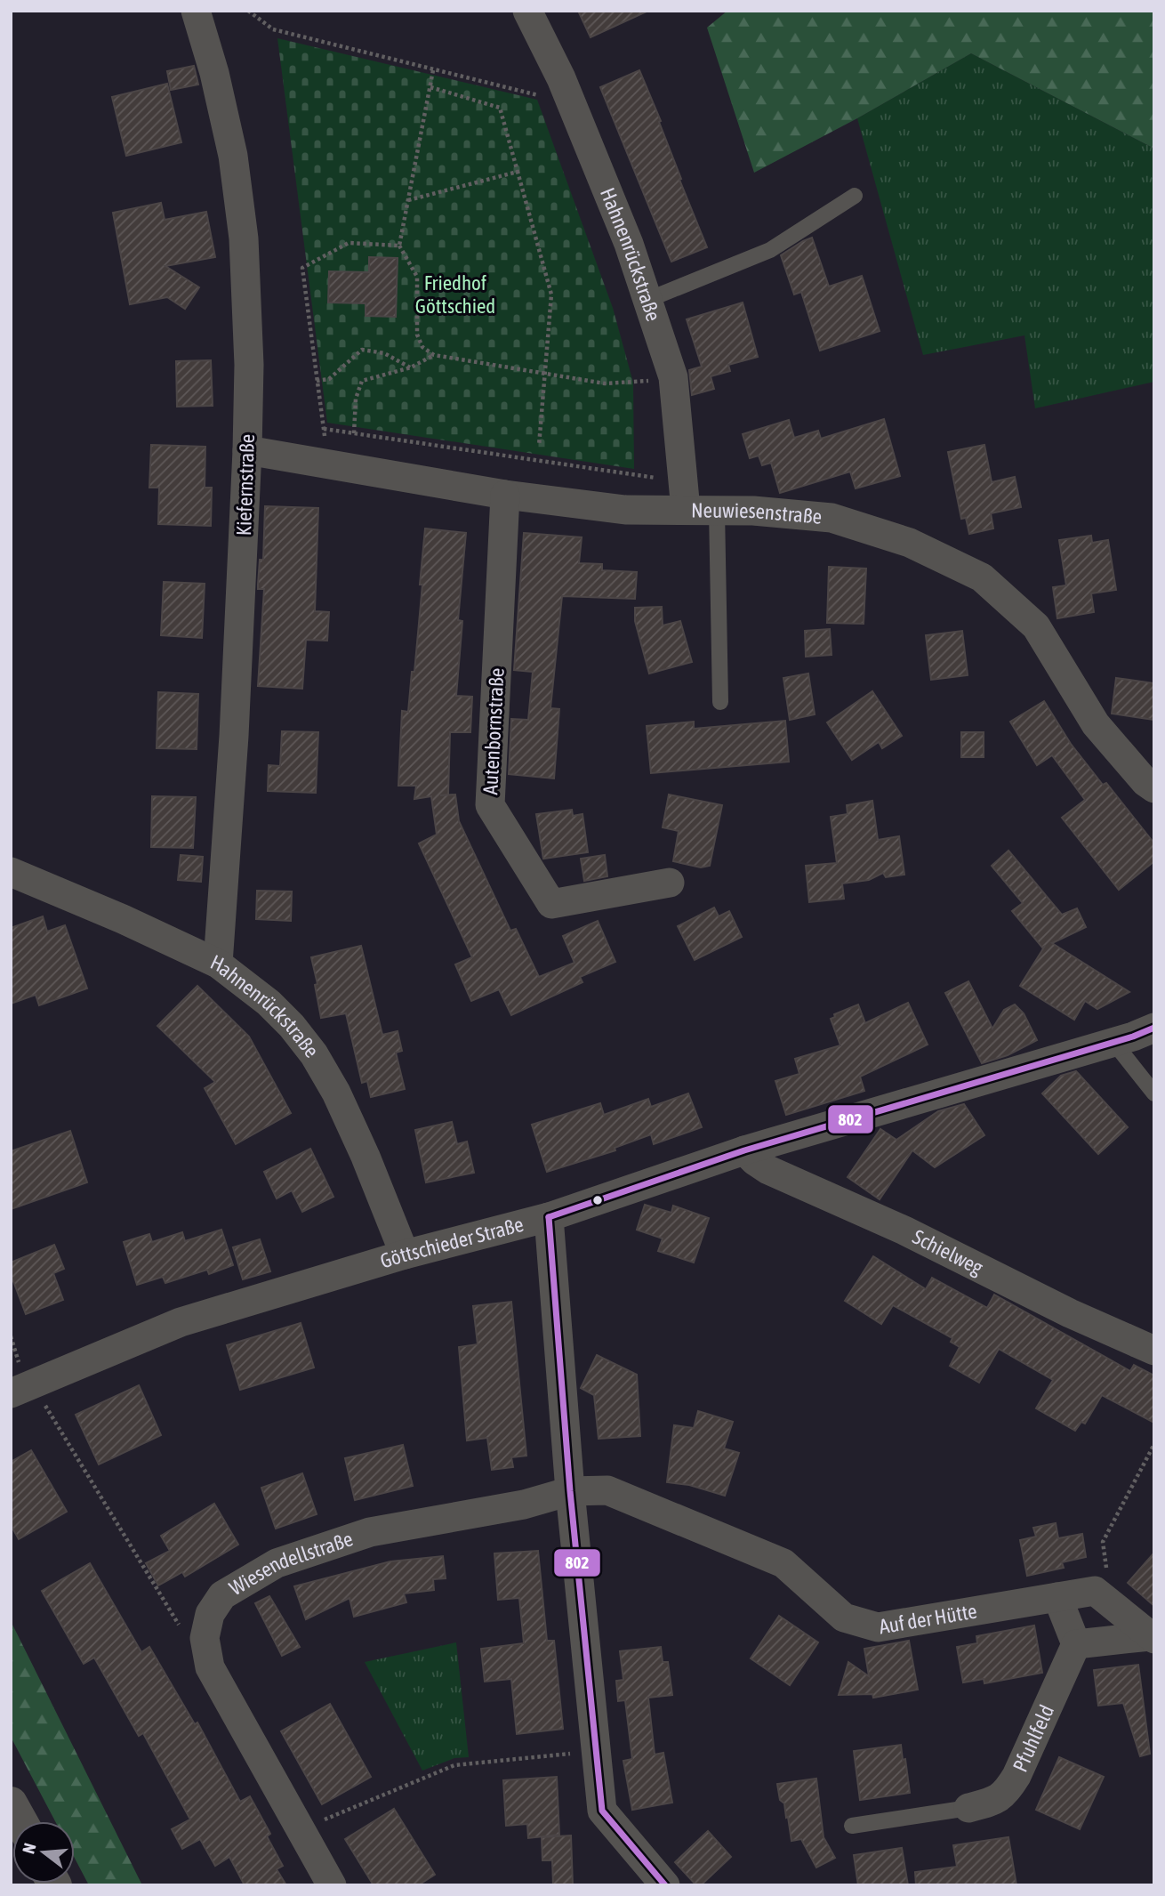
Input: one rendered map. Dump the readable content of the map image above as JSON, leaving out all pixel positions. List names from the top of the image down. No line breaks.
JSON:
{"streets":{"street":["Hahnenrückstraße","Kiefernstraße","Neuwiesenstraße","Autenbornstraße","Göttschieder Straße","Schielweg","Wiesendellstraße","Auf der Hütte","Pfuhlfeld"]},"crossings":[["Hahnenrückstraße","Kiefernstraße"],["Hahnenrückstraße","Neuwiesenstraße"],["Hahnenrückstraße","Göttschieder Straße"],["Kiefernstraße","Neuwiesenstraße"],["Neuwiesenstraße","Autenbornstraße"],["Göttschieder Straße","Schielweg"],["Wiesendellstraße","Auf der Hütte"]],"parks":["Friedhof Göttschied"],"lines":["transit line 802"],"north":"left"}
